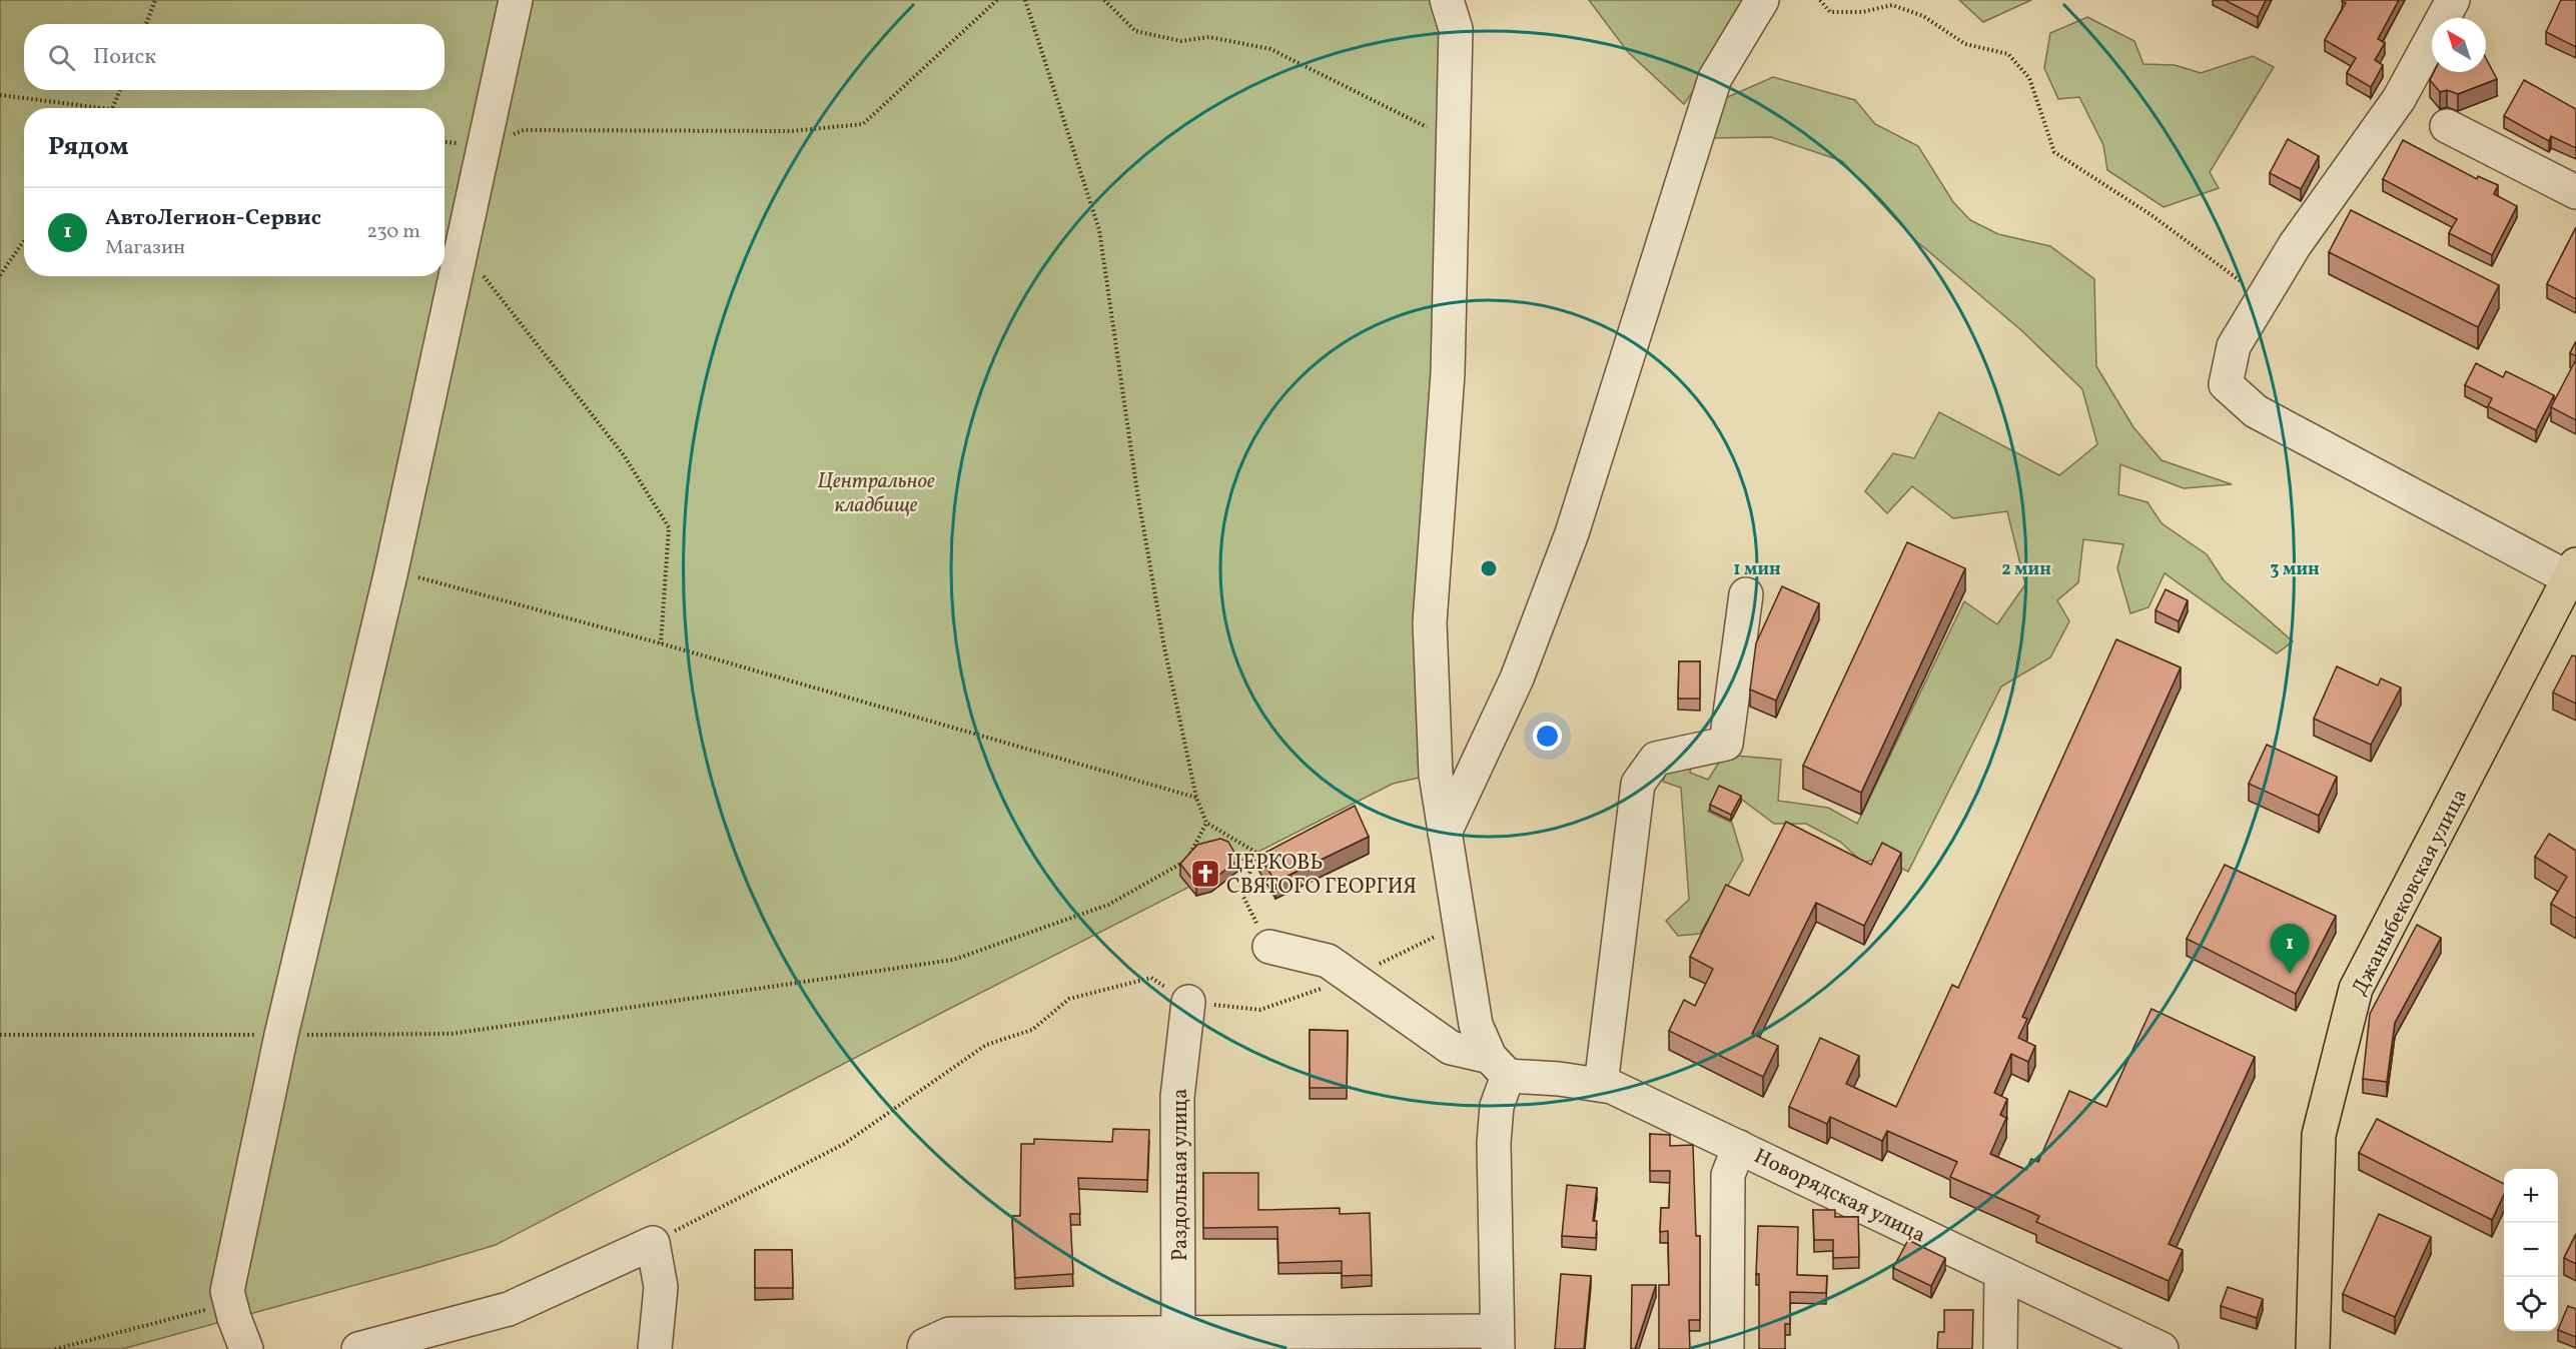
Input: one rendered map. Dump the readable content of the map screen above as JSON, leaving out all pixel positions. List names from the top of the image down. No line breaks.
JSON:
{"streets":{"main road":["Джаныбековская улица"],"street":["Раздольная улица","Новорядская улица"]},"parks":["Центральное кладбище"],"places":{"church":["ЦЕРКОВЬ СВЯТОГО ГЕОРГИЯ"]},"north":"top left","page":{"search":"Поиск","heading":"Рядом","list":[{"mark":"1","name":"АвтоЛегион-Сервис","note":"Магазин","value":"230 m"}],"pins":"1","map_buttons":["+","−"]},"rings":["1 мин","2 мин","3 мин"]}
